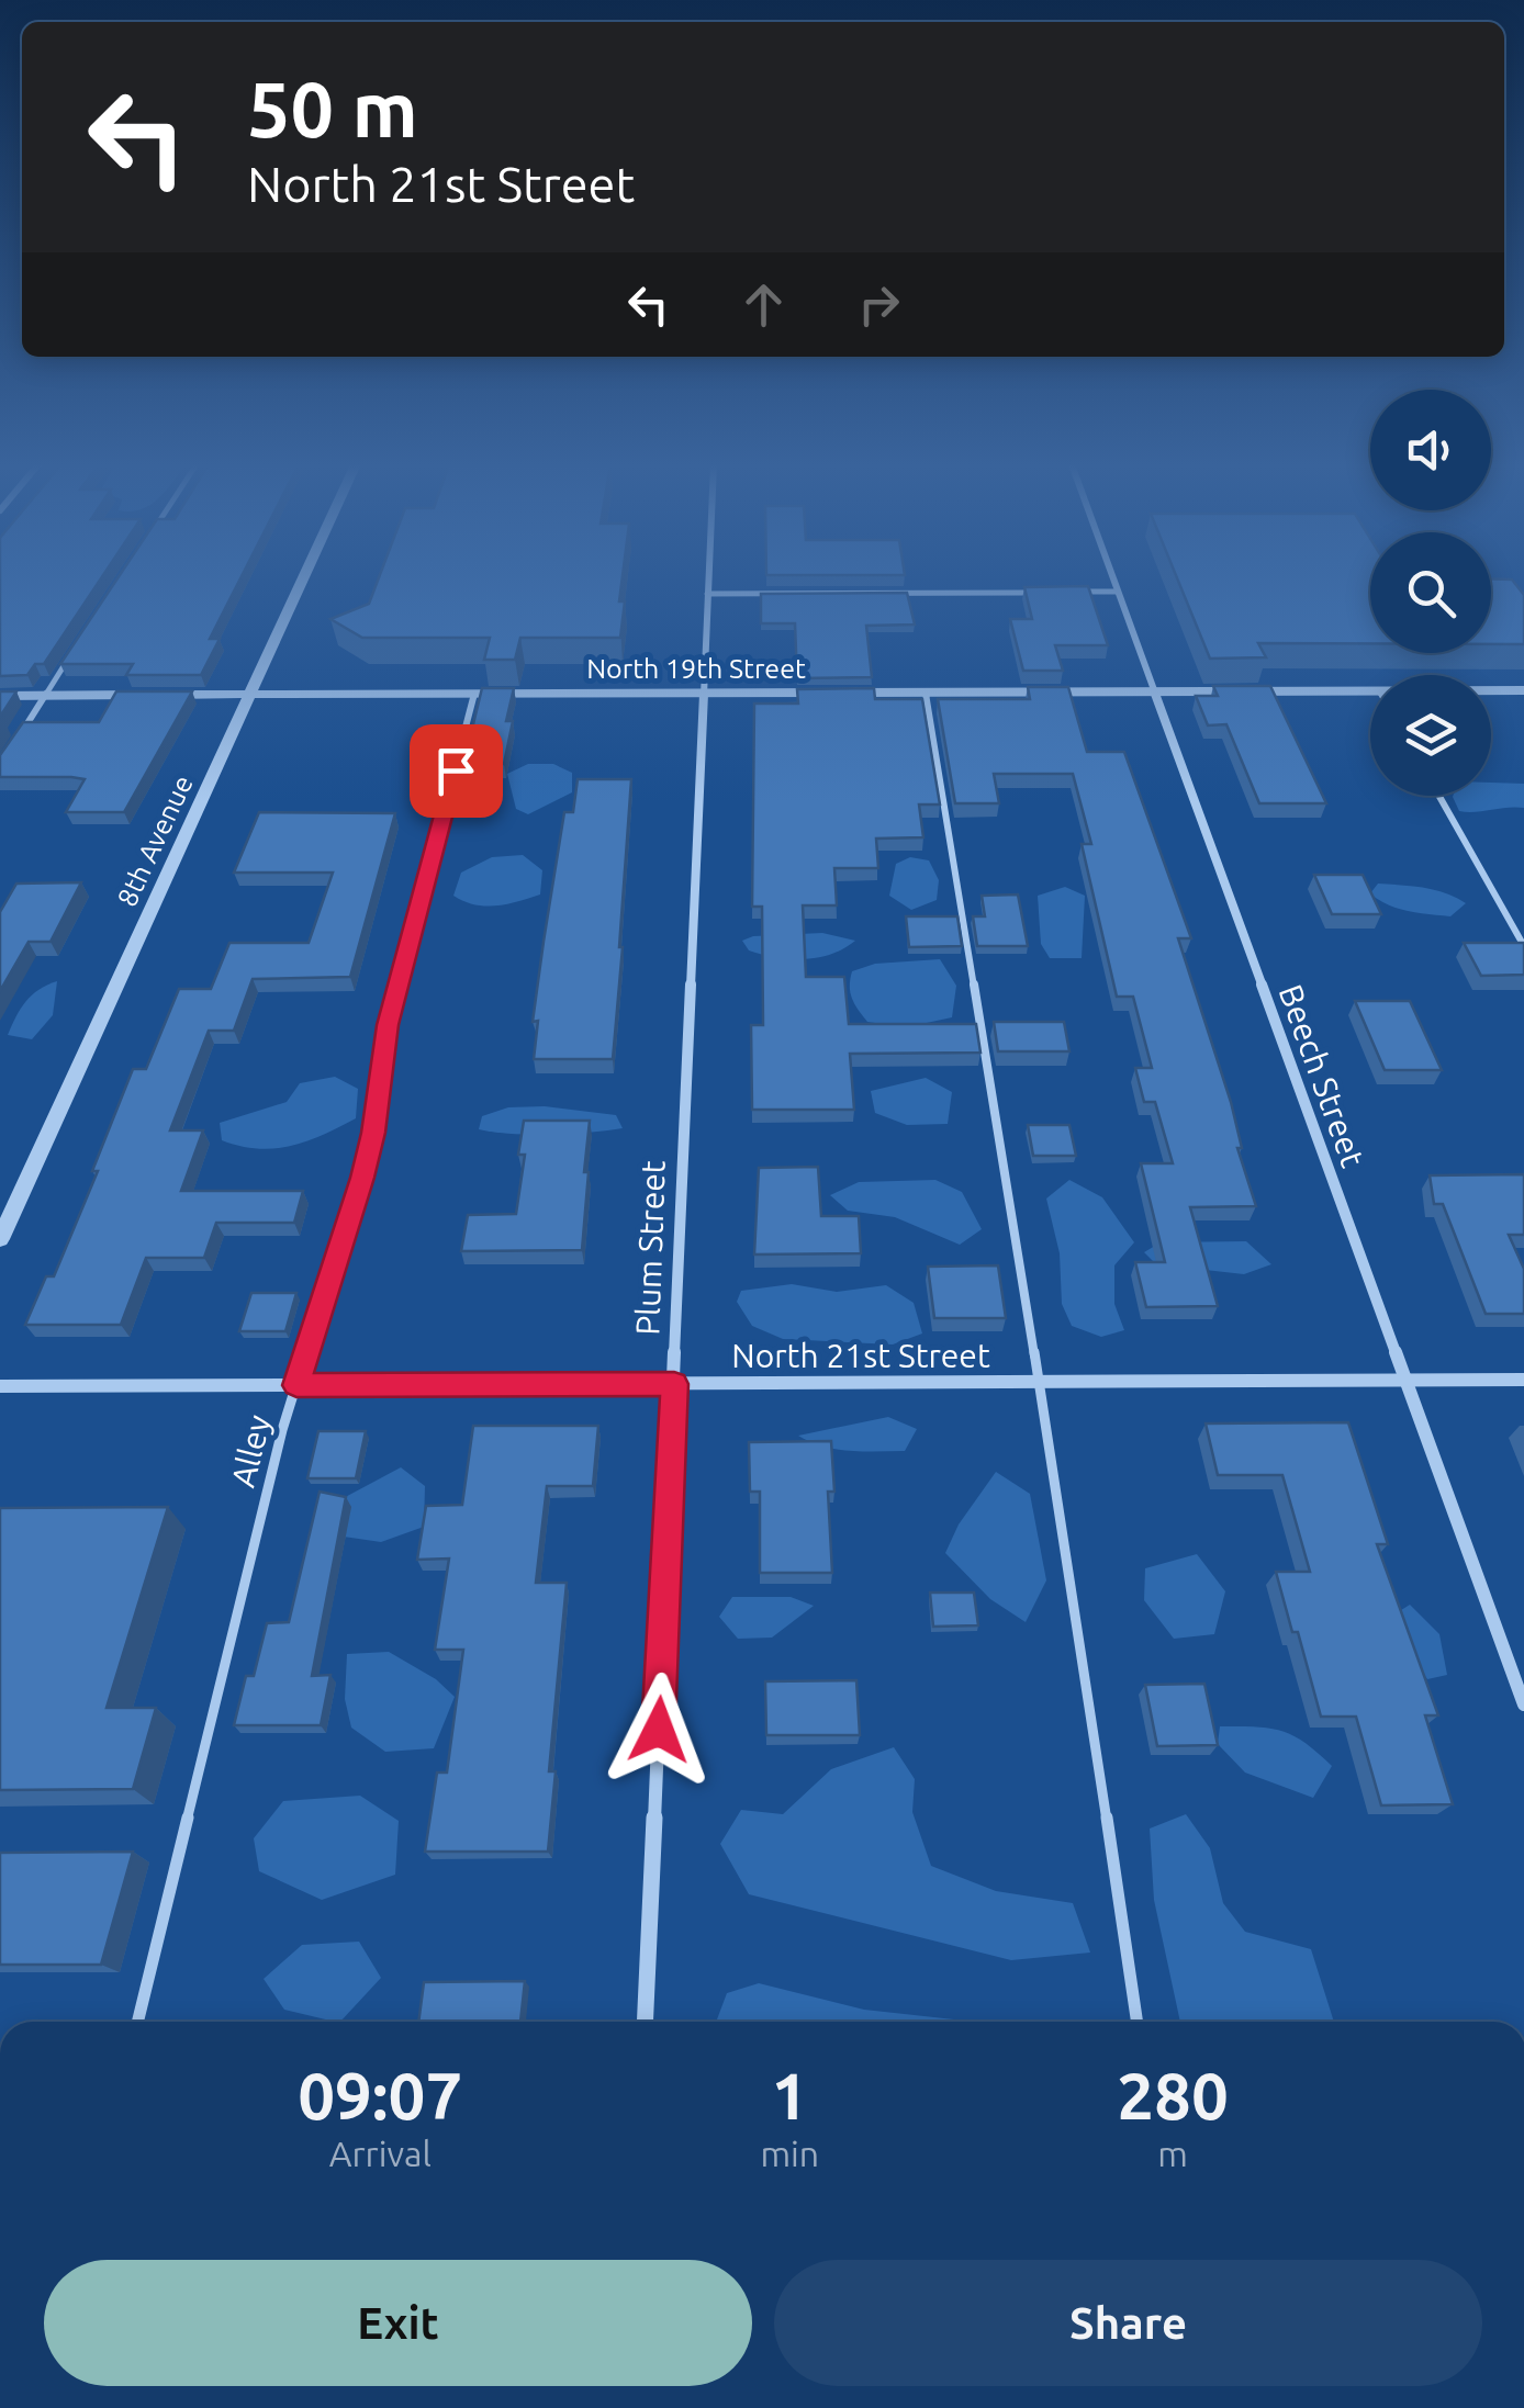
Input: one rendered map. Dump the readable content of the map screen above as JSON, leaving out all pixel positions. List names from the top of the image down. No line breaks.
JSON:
{"streets":{"street":["North 19th Street","8th Avenue","Beech Street","Plum Street","North 21st Street"],"lane":["Alley"]},"crossings":[["North 19th Street","8th Avenue"],["North 19th Street","Beech Street"],["North 19th Street","Plum Street"],["North 19th Street","Alley"],["Beech Street","North 21st Street"],["Plum Street","North 21st Street"],["North 21st Street","Alley"]],"page":{"turn":["50 m","North 21st Street"],"eta":["09:07","Arrival","1","min","280","m"],"buttons":["Exit","Share"]}}
